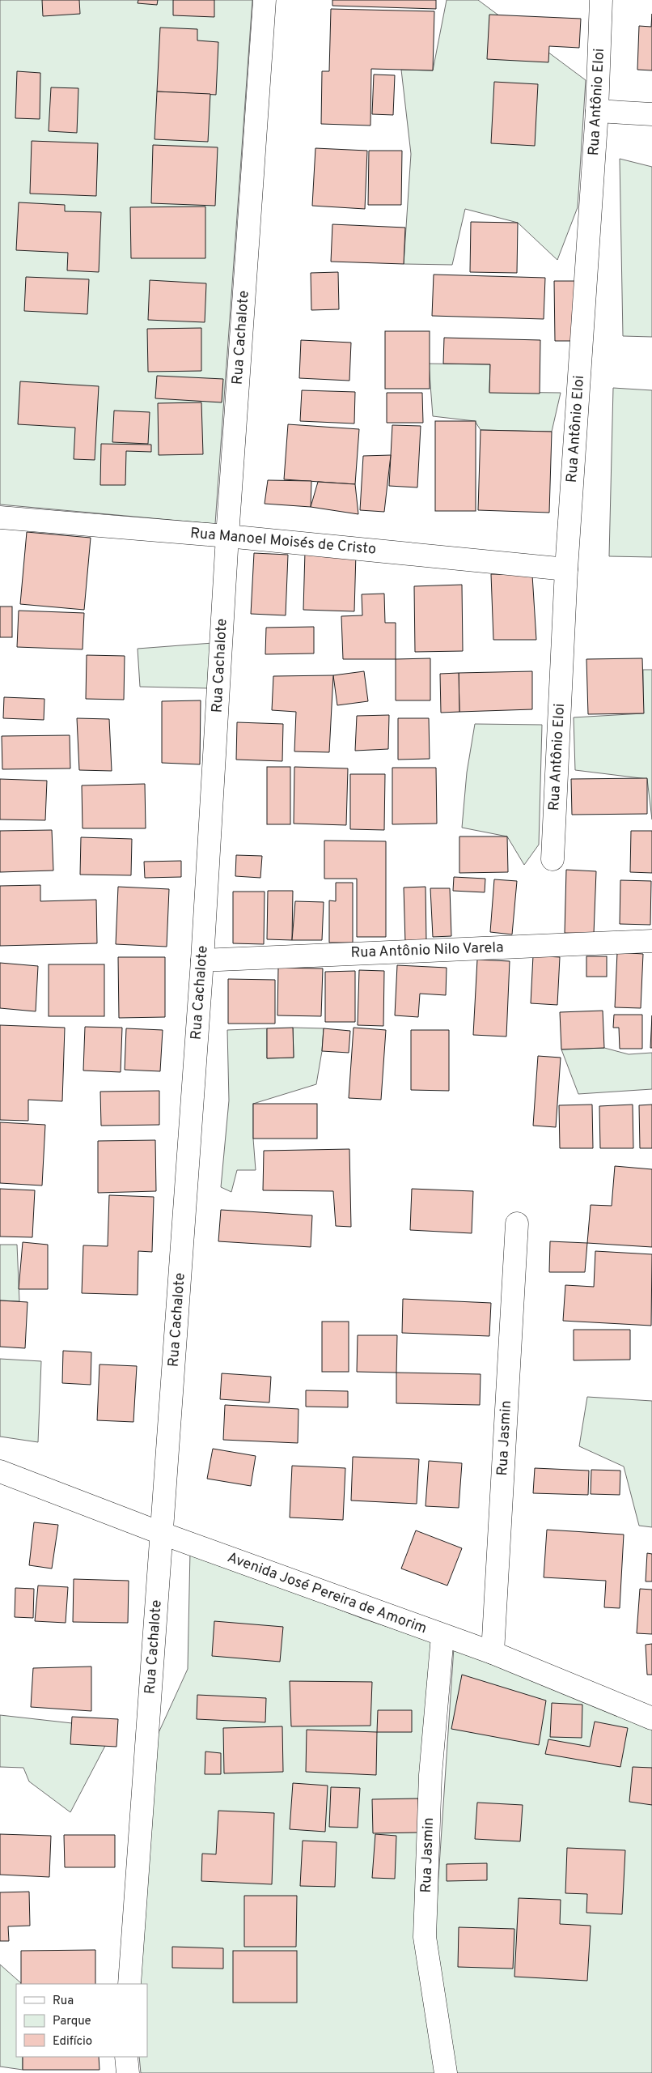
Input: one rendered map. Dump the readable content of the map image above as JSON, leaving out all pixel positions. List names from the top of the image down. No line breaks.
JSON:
{"streets":{"street":["Rua Antônio Eloi","Rua Cachalote","Rua Manoel Moisés de Cristo","Rua Antônio Nilo Varela","Rua Jasmin","Avenida José Pereira de Amorim"]},"crossings":[["Rua Antônio Eloi","Rua Manoel Moisés de Cristo"],["Rua Cachalote","Rua Manoel Moisés de Cristo"],["Rua Cachalote","Rua Antônio Nilo Varela"],["Rua Cachalote","Avenida José Pereira de Amorim"],["Rua Jasmin","Avenida José Pereira de Amorim"]],"legend":["Rua","Parque","Edifício"]}
